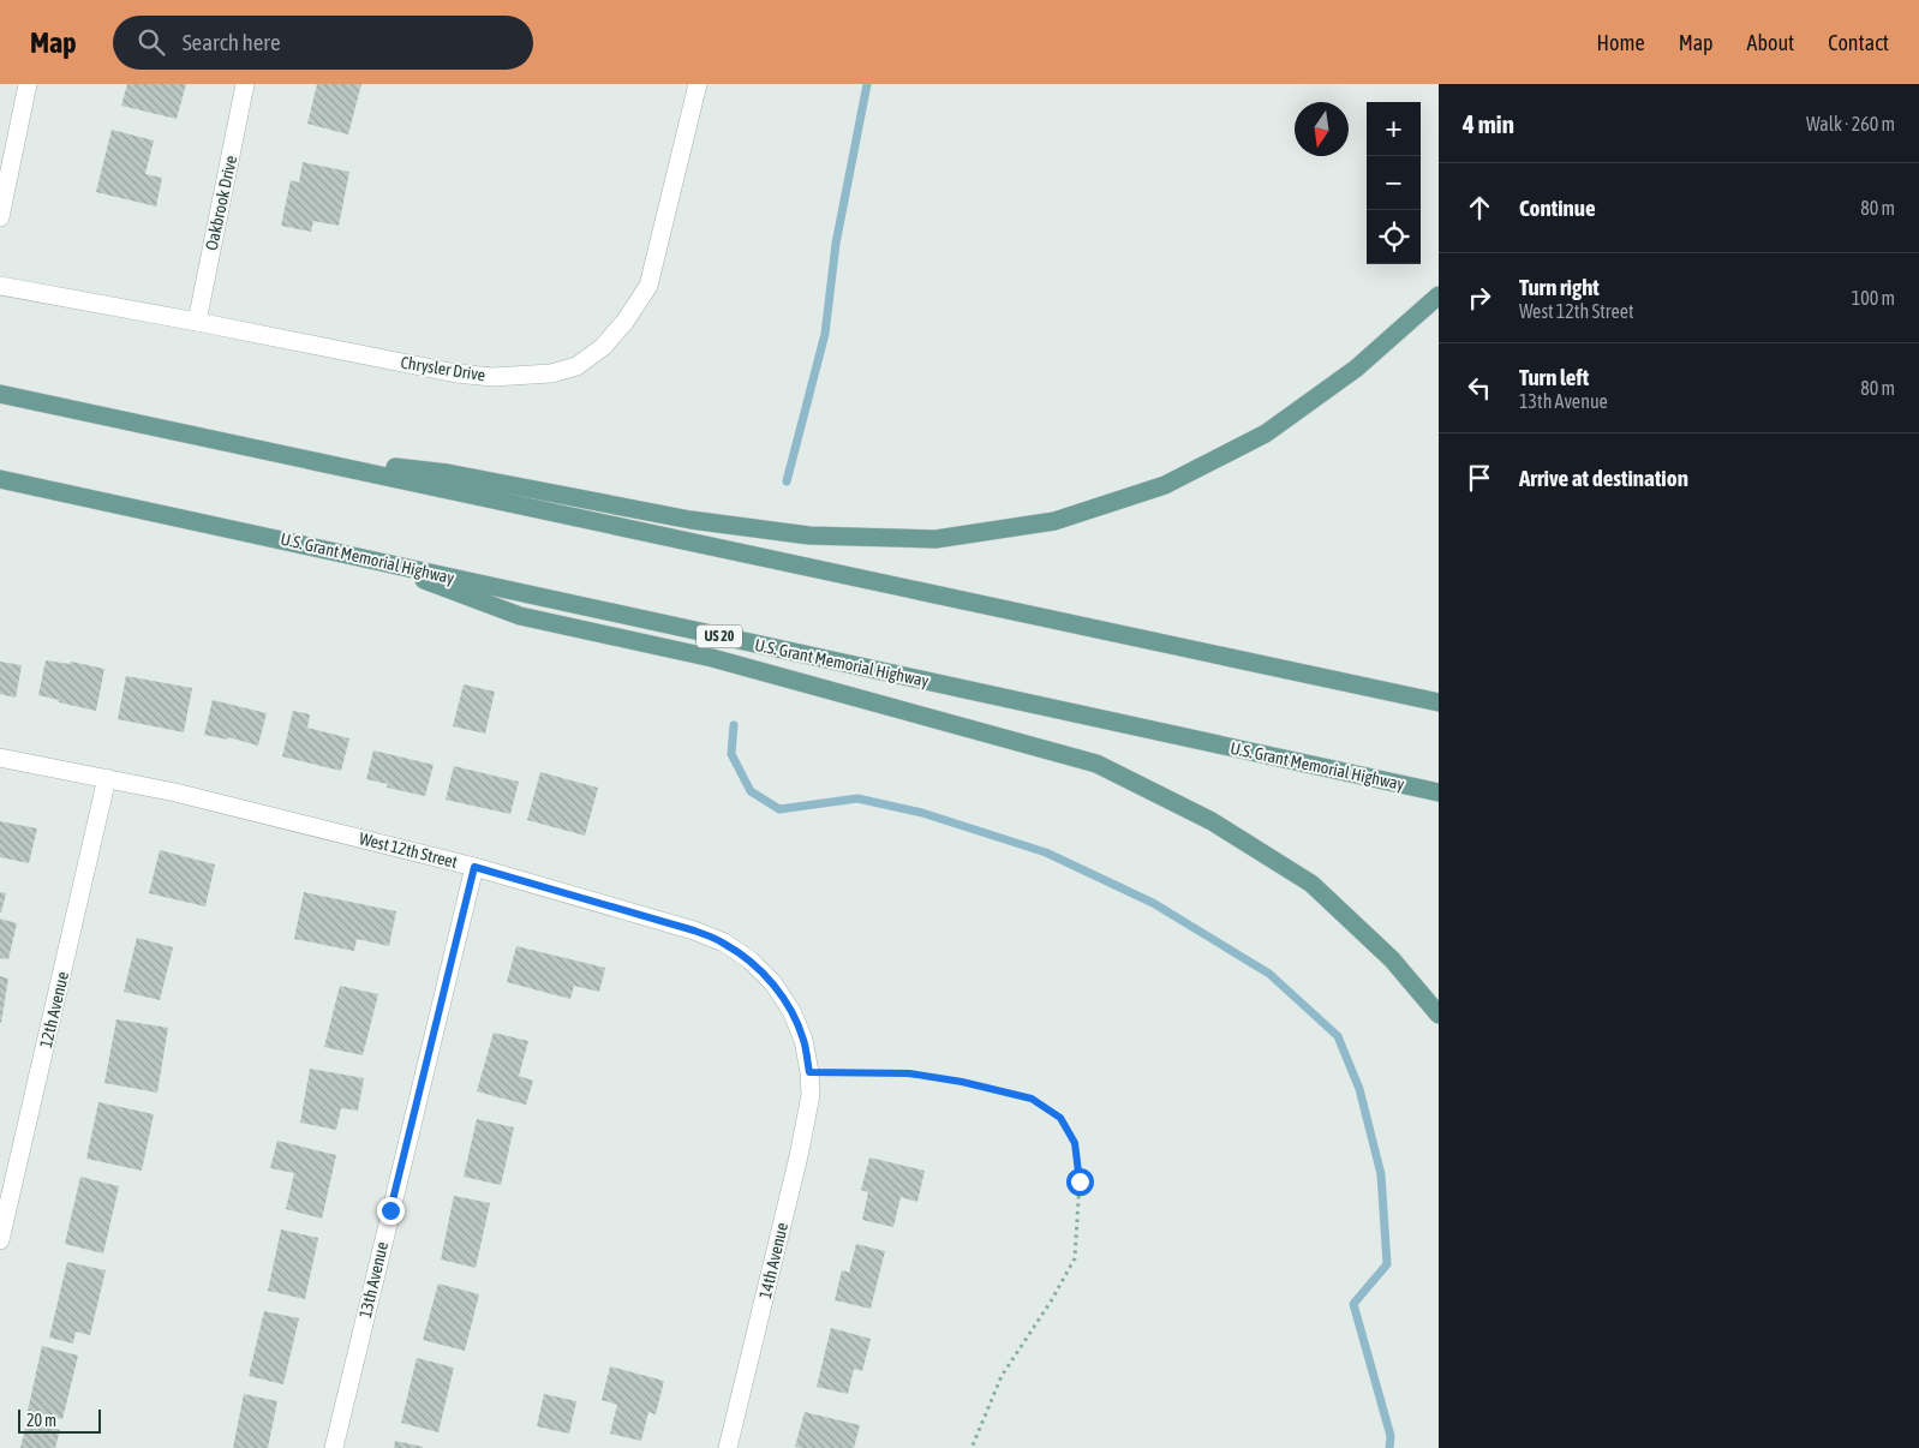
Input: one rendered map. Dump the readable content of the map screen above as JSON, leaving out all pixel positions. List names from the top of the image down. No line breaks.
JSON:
{"streets":{"main road":["U.S. Grant Memorial Highway","US 20"],"street":["Oakbrook Drive","Chrysler Drive","West 12th Street","12th Avenue","14th Avenue","13th Avenue"]},"crossings":[["Oakbrook Drive","Chrysler Drive"],["West 12th Street","12th Avenue"],["West 12th Street","14th Avenue"],["West 12th Street","13th Avenue"]],"scale_bar":"20 m","north":"bottom","page":{"header":"Map","search":"Search here","nav":["Home","Map","About","Contact"],"heading":["4 min","Walk · 260 m"],"map_buttons":["+","−"],"list":[["Continue","80 m"],["Turn right","West 12th Street","100 m"],["Turn left","13th Avenue","80 m"],"Arrive at destination"],"scale":"20 m"}}
